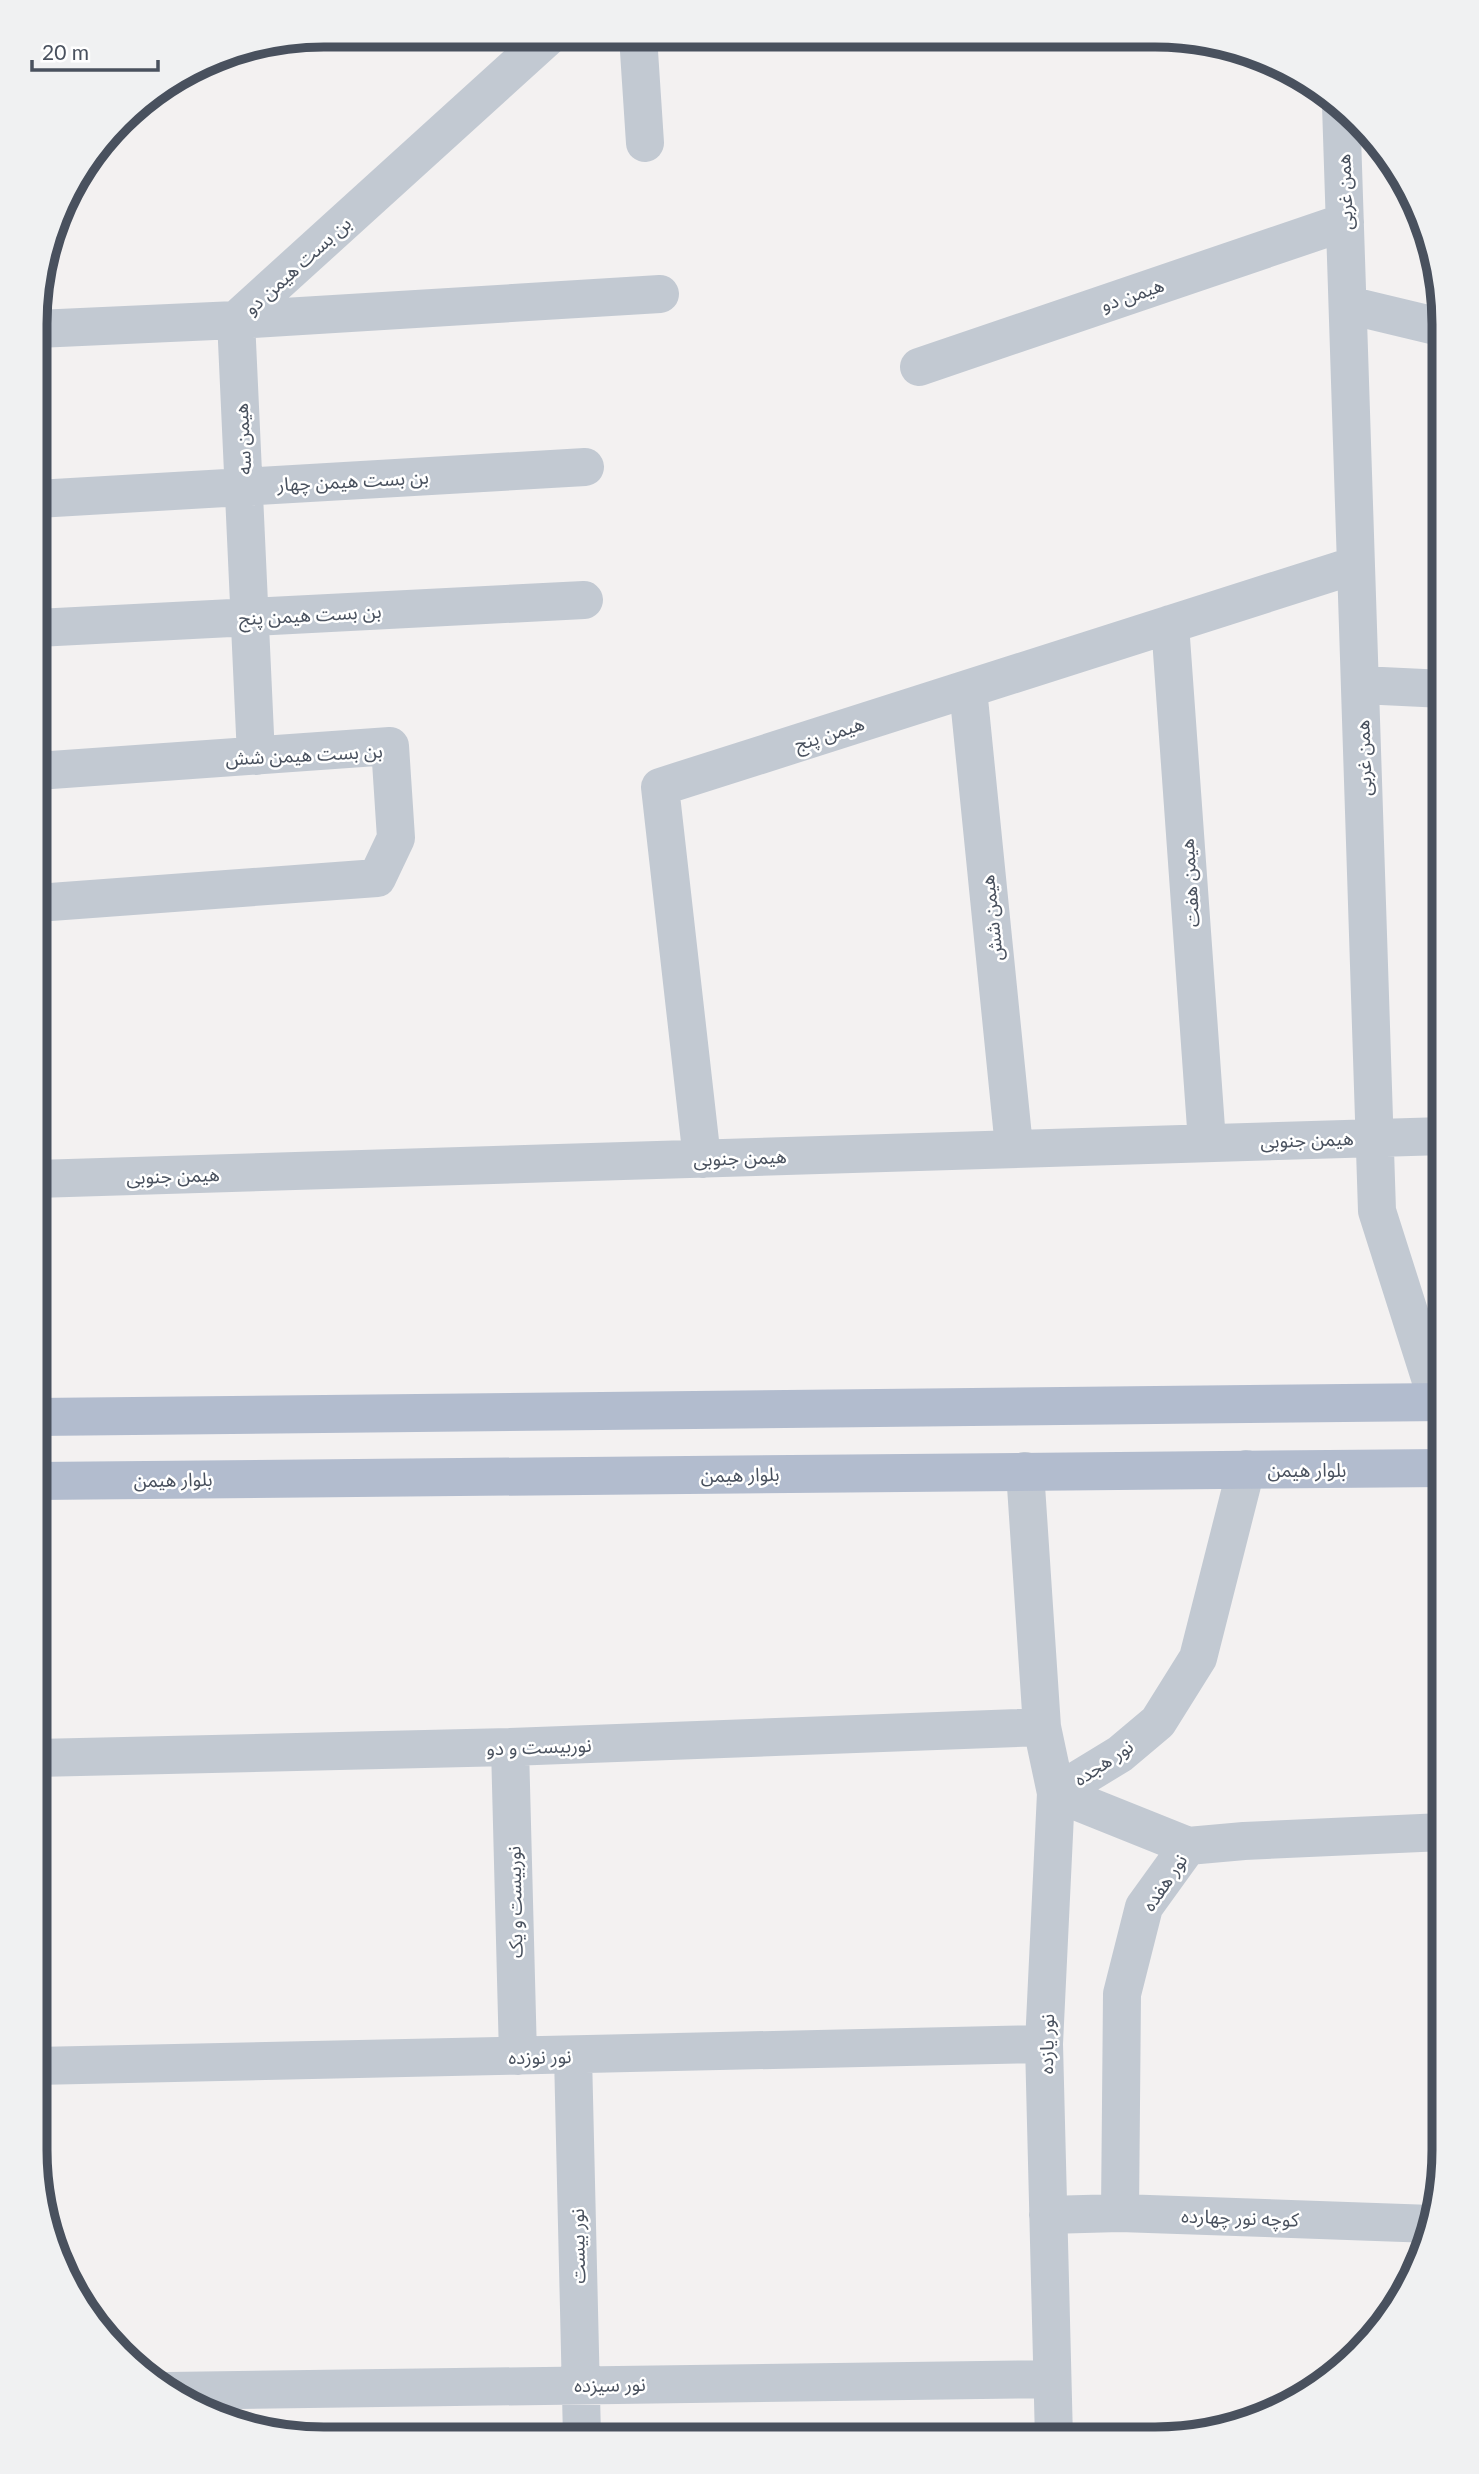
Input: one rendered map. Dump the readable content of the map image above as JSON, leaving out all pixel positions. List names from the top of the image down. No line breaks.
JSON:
{"streets":{"main road":["بلوار هیمن"],"street":["همن غربی","بن بست هیمن دو","هیمن دو","هیمن سه","بن بست هیمن چهار","بن بست هیمن پنج","هیمن پنج","بن بست هیمن شش","هیمن هفت","هیمن شش","هیمن جنوبی","نوربیست و دو","نور هجده","نور هفده","نوربیست و یک","نور یازده","نور نوزده","کوچه نور چهارده","نور بیست","نور سیزده"]},"crossings":[["همن غربی","هیمن دو"],["همن غربی","هیمن پنج"],["همن غربی","هیمن جنوبی"],["بن بست هیمن دو","هیمن سه"],["هیمن سه","بن بست هیمن چهار"],["هیمن سه","بن بست هیمن پنج"],["هیمن سه","بن بست هیمن شش"],["هیمن پنج","هیمن هفت"],["هیمن پنج","هیمن شش"],["هیمن پنج","هیمن جنوبی"],["هیمن هفت","هیمن جنوبی"],["هیمن شش","هیمن جنوبی"],["بلوار هیمن","نور هجده"],["نوربیست و دو","نور هجده"],["نوربیست و دو","نوربیست و یک"],["نور هجده","نور یازده"],["نور هفده","کوچه نور چهارده"],["نوربیست و یک","نور نوزده"],["نور یازده","نور نوزده"],["نور یازده","کوچه نور چهارده"],["نور یازده","نور سیزده"],["نور نوزده","نور بیست"],["نور بیست","نور سیزده"]],"scale_bar":"20 m"}
